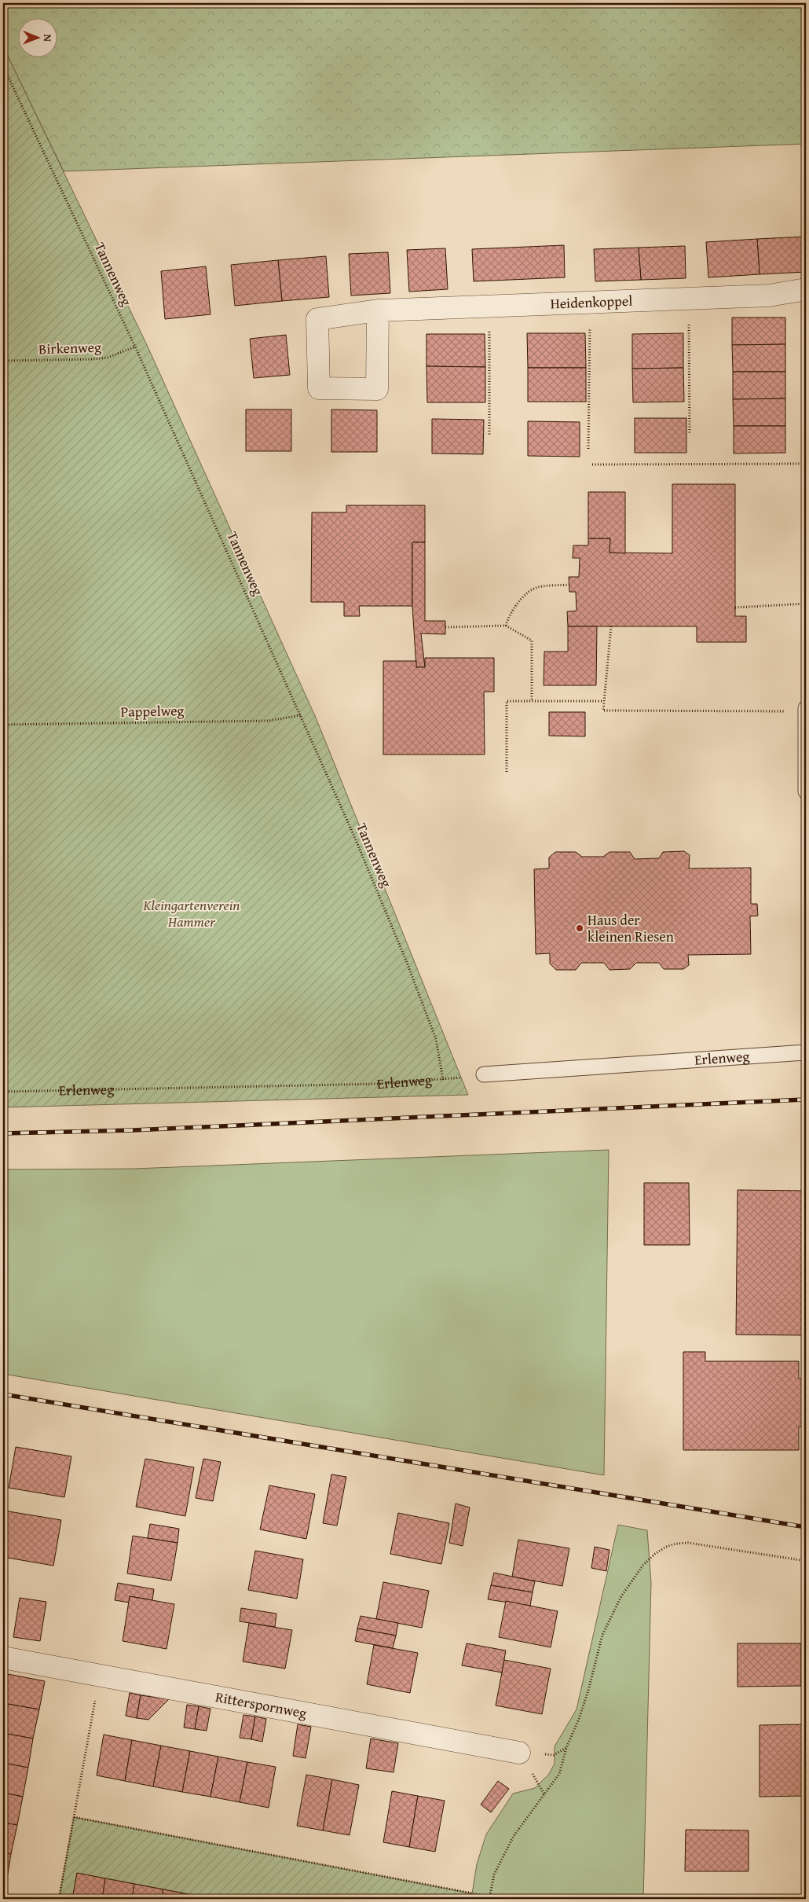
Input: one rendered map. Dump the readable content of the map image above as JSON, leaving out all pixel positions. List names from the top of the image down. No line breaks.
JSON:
{"streets":{"street":["Heidenkoppel","Ritterspornweg"],"lane":["Erlenweg"],"path":["Tannenweg","Birkenweg","Pappelweg"]},"crossings":[["Tannenweg","Birkenweg"],["Tannenweg","Pappelweg"],["Tannenweg","Erlenweg"]],"parks":["Kleingartenverein Hammer"],"places":["Haus der kleinen Riesen"],"north":"right"}
